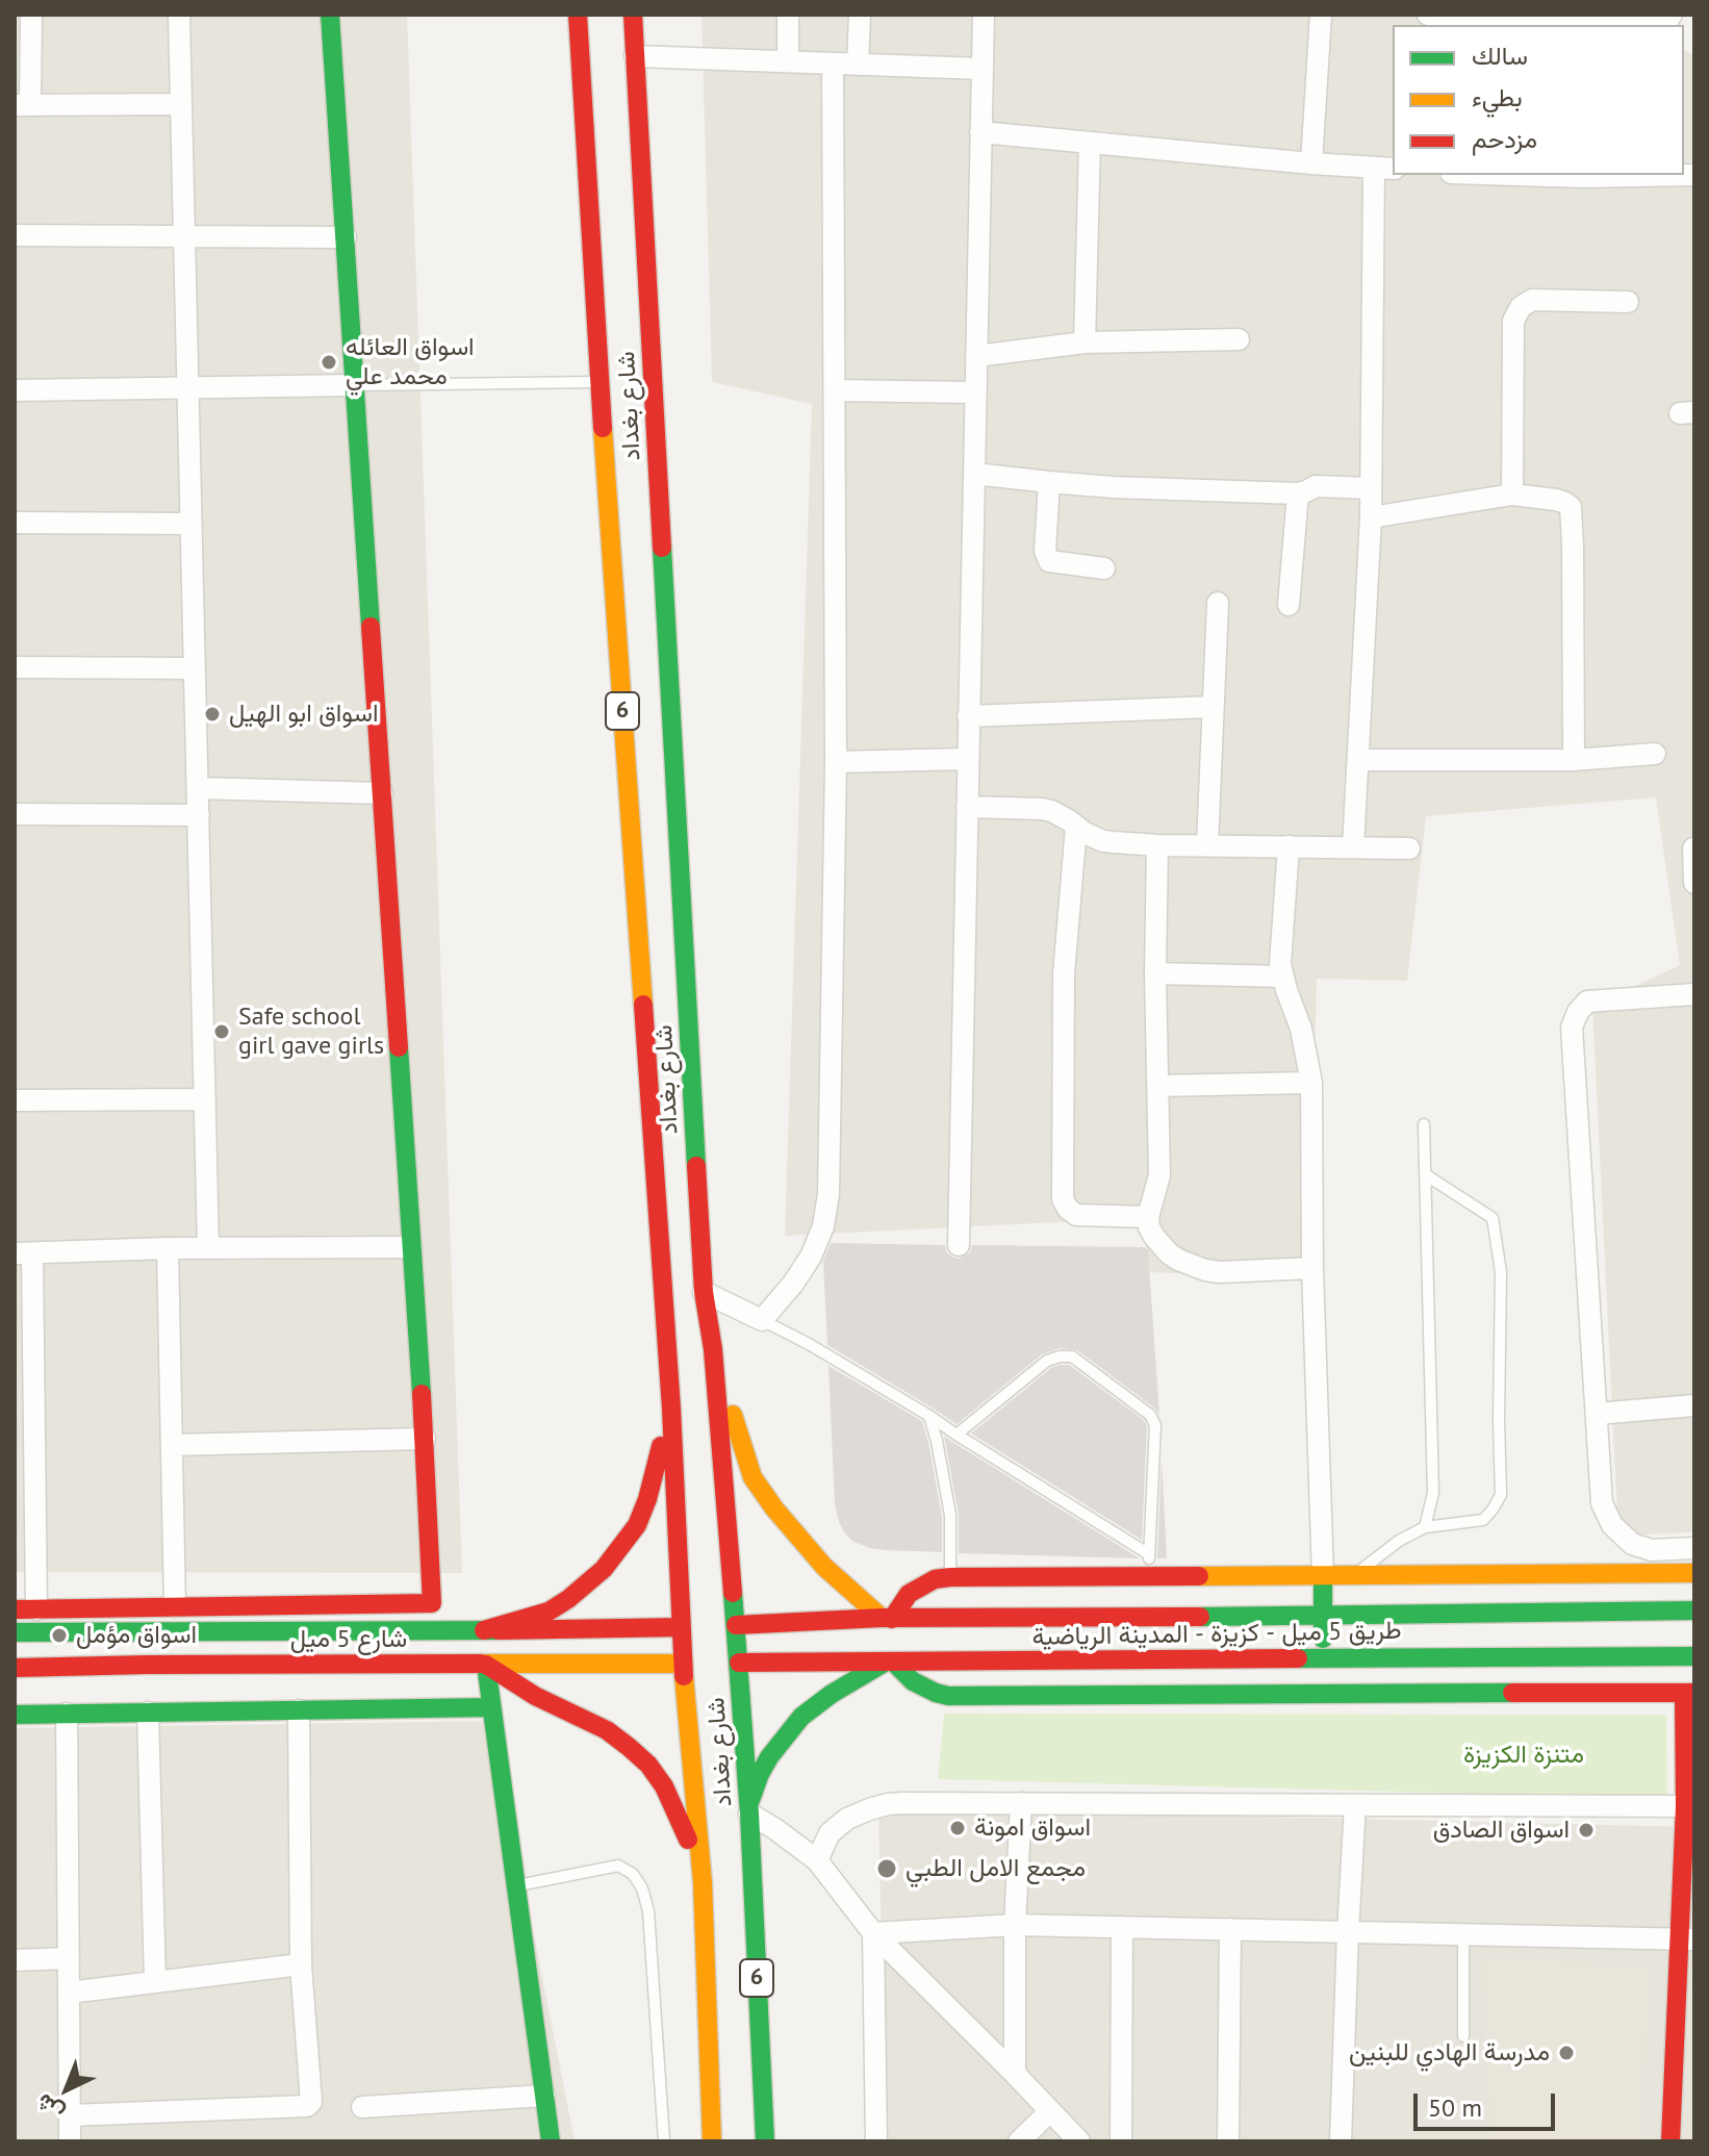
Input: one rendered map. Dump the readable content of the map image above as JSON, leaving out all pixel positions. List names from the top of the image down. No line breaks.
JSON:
{"streets":{"main road":["شارع بغداد","6","طريق 5 ميل - كزيزة - المدينة الرياضية","شارع 5 ميل"]},"crossings":[["شارع بغداد","طريق 5 ميل - كزيزة - المدينة الرياضية"],["شارع بغداد","شارع 5 ميل"]],"parks":["متنزة الكزيزة"],"places":["اسواق العائله محمد علي","اسواق ابو الهيل","Safe school girl gave girls","اسواق مؤمل","اسواق امونة","اسواق الصادق","مجمع الامل الطبي","مدرسة الهادي للبنين"],"legend":["سالك","بطيء","مزدحم"],"scale_bar":"50 m","north":"bottom left"}
